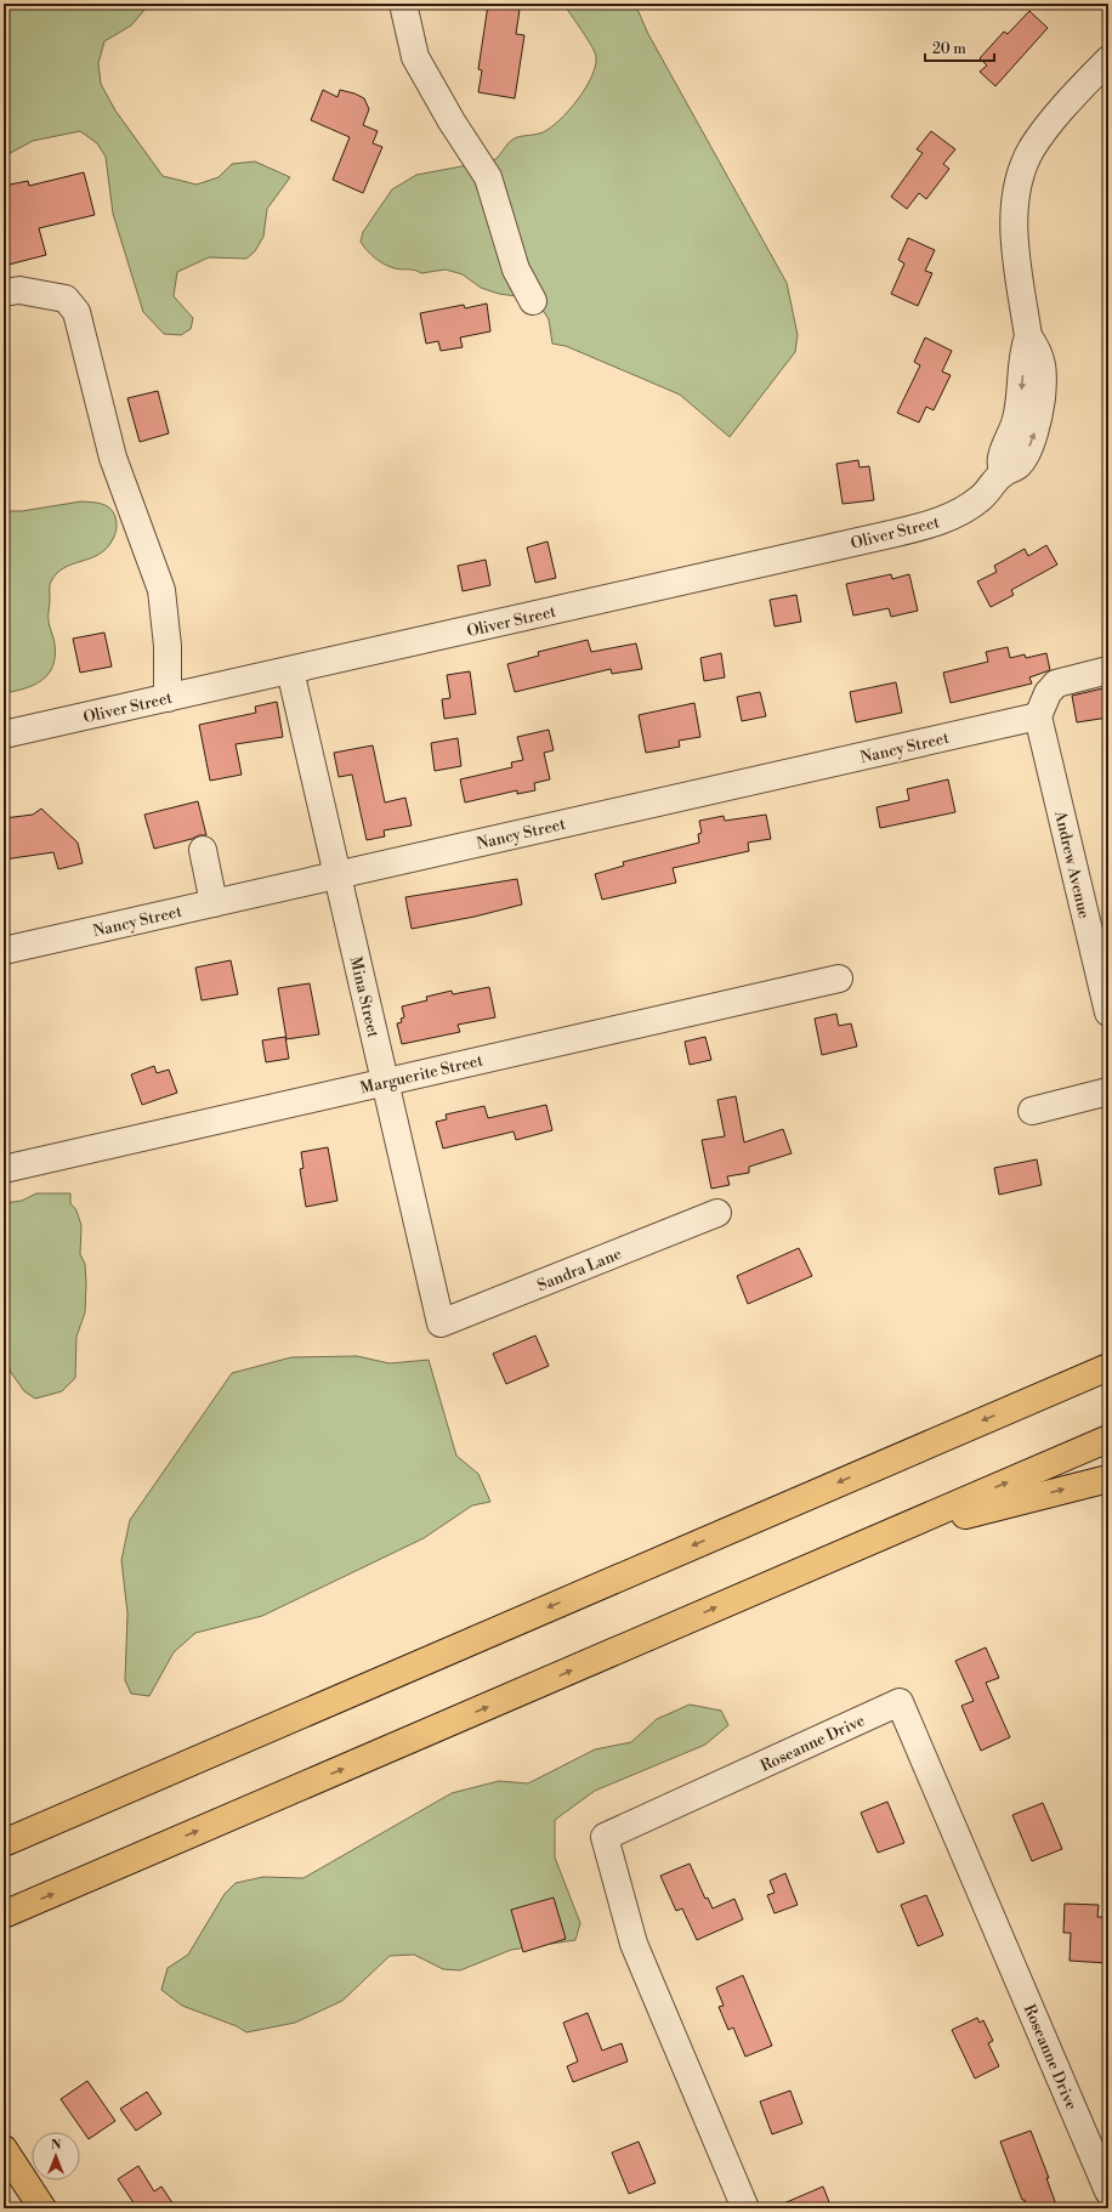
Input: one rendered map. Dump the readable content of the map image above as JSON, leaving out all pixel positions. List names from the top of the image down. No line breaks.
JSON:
{"streets":{"street":["Oliver Street","Nancy Street","Andrew Avenue","Mina Street","Marguerite Street","Sandra Lane","Roseanne Drive"]},"crossings":[["Oliver Street","Mina Street"],["Nancy Street","Andrew Avenue"],["Nancy Street","Mina Street"],["Mina Street","Marguerite Street"],["Mina Street","Sandra Lane"]],"scale_bar":"20 m","north":"top"}
